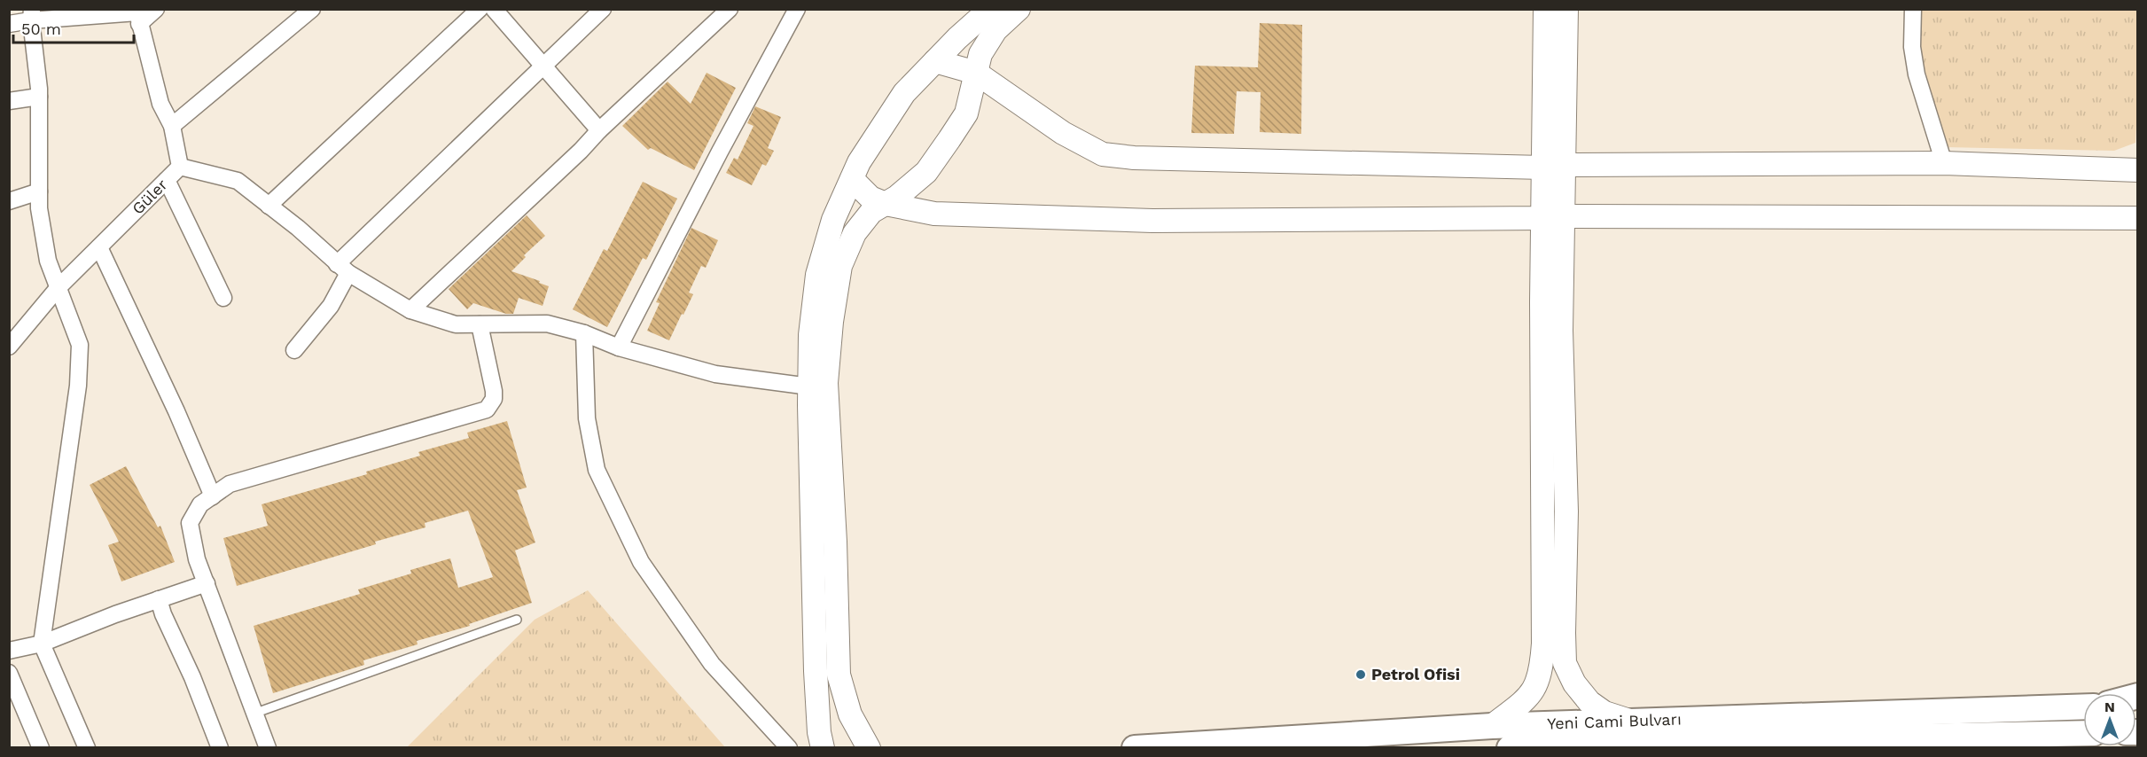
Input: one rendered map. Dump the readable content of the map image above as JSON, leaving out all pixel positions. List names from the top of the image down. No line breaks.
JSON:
{"streets":{"main road":["Yeni Cami Bulvarı"],"street":["Güler"]},"places":["Petrol Ofisi"],"scale_bar":"50 m","north":"top"}
